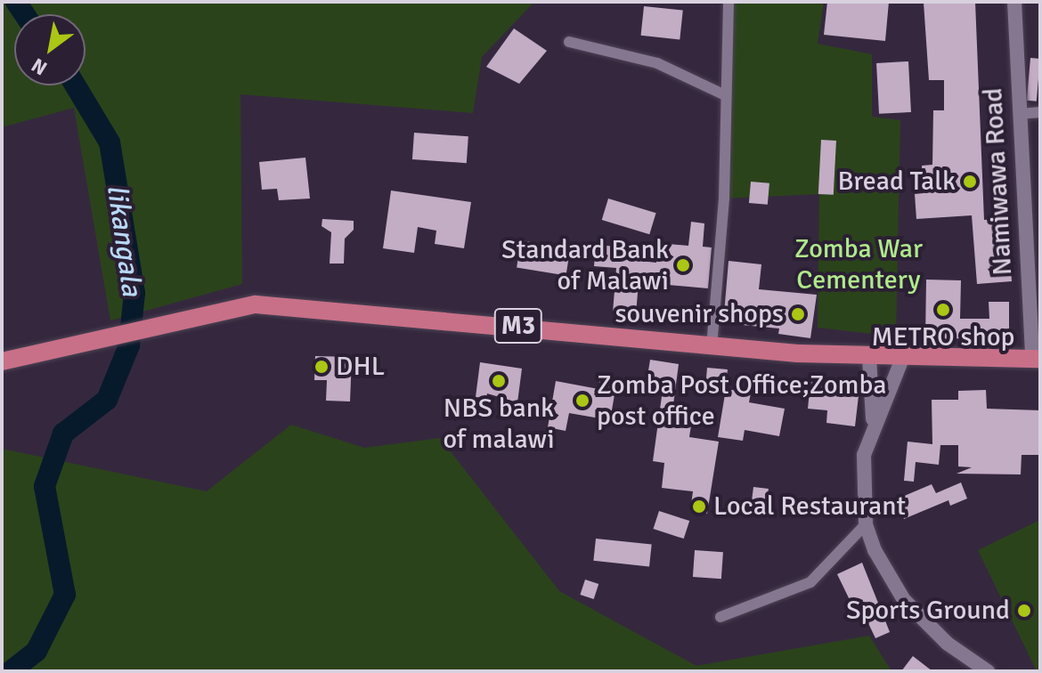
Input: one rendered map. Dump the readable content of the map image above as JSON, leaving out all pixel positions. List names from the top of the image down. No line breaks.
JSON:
{"streets":{"highway":["M3"],"street":["Namiwawa Road"]},"crossings":[["Namiwawa Road","M3"]],"water":["likangala"],"parks":["Zomba War Cementery"],"places":["Bread Talk","Standard Bank of Malawi","METRO shop","souvenir shops","DHL","NBS bank of malawi","Zomba Post Office;Zomba post office","Local Restaurant","Sports Ground"],"north":"bottom left"}
